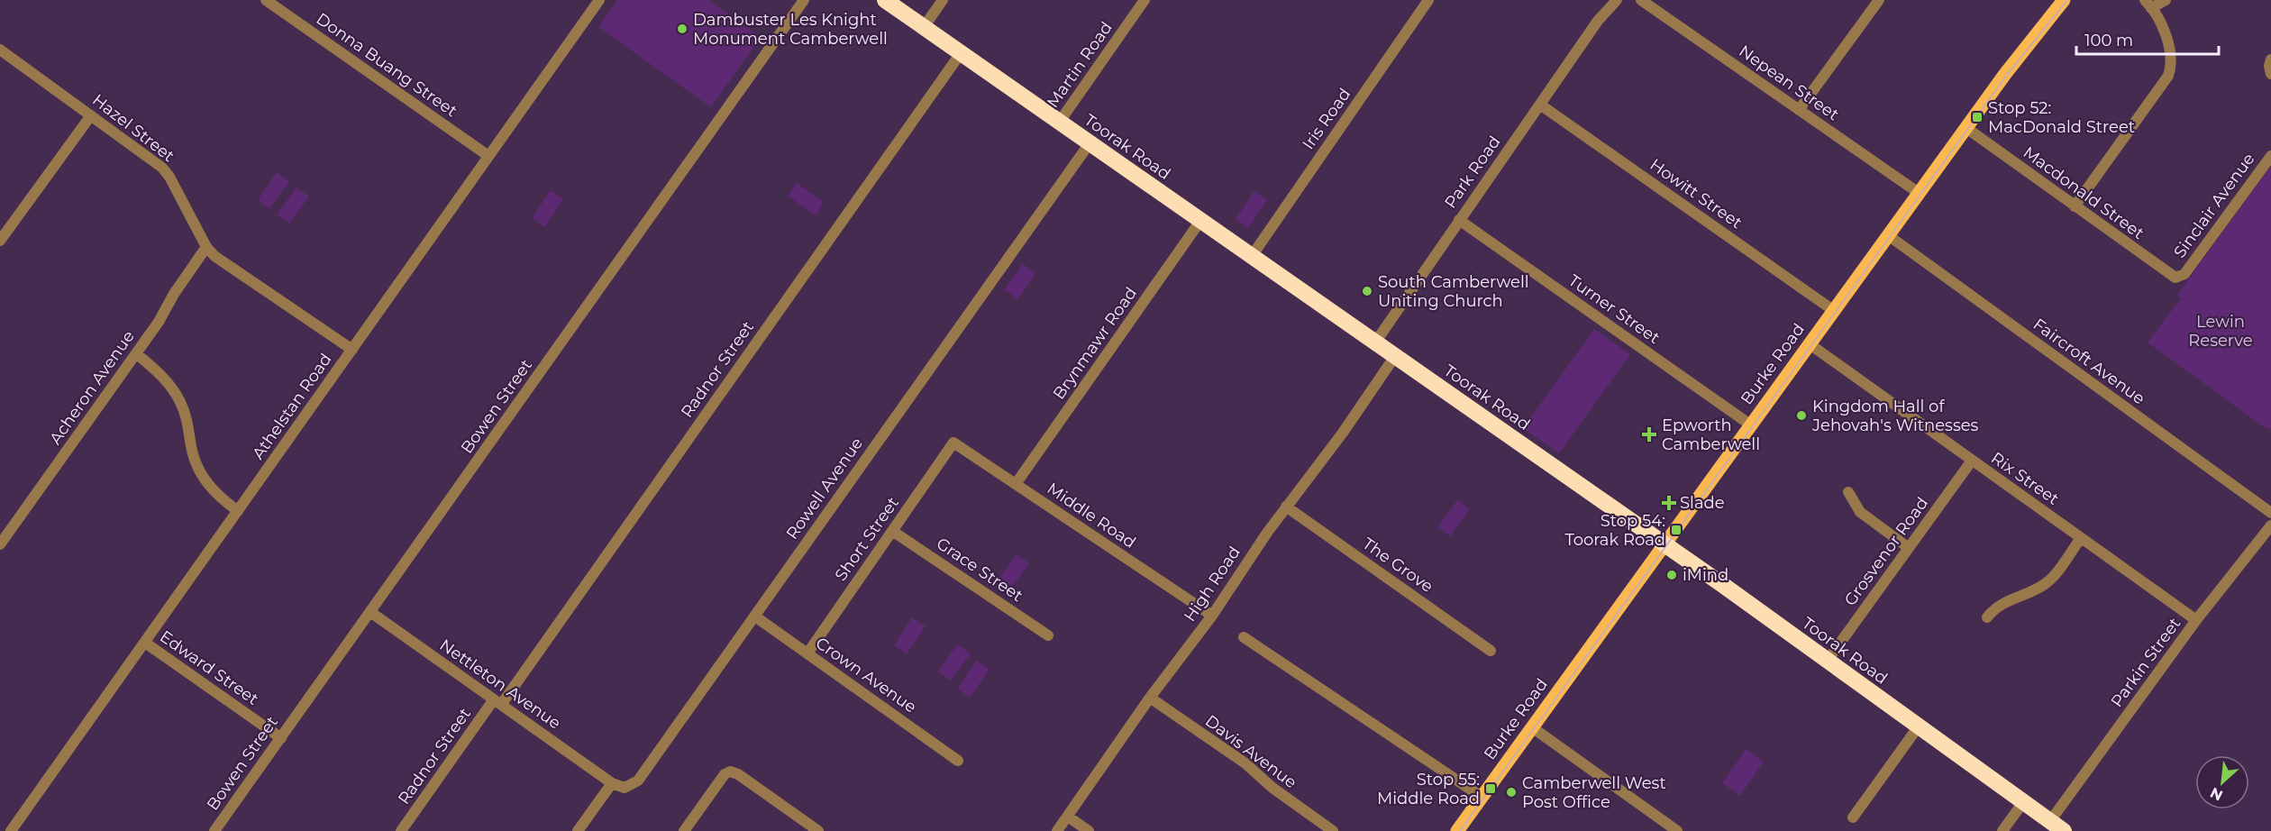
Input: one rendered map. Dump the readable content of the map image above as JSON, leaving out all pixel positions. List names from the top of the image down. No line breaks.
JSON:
{"streets":{"highway":["Toorak Road"],"main road":["Burke Road"],"street":["Donna Buang Street","Martin Road","Nepean Street","Iris Road","Hazel Street","Park Road","Macdonald Street","Howitt Street","Sinclair Avenue","Turner Street","Brynmawr Road","Faircroft Avenue","Radnor Street","Acheron Avenue","Athelstan Road","Bowen Street","Rix Street","Rowell Avenue","Middle Road","Short Street","Grosvenor Road","The Grove","Grace Street","High Road","Parkin Street","Edward Street","Crown Avenue","Nettleton Avenue","Davis Avenue"]},"crossings":[["Donna Buang Street","Athelstan Road"],["Martin Road","Toorak Road"],["Nepean Street","Burke Road"],["Iris Road","Toorak Road"],["Hazel Street","Acheron Avenue"],["Hazel Street","Athelstan Road"],["Toorak Road","Park Road"],["Toorak Road","Brynmawr Road"],["Toorak Road","Burke Road"],["Toorak Road","Radnor Street"],["Toorak Road","Rowell Avenue"],["Toorak Road","Grosvenor Road"],["Toorak Road","High Road"],["Toorak Road","Parkin Street"],["Park Road","Howitt Street"],["Park Road","Turner Street"],["Macdonald Street","Sinclair Avenue"],["Macdonald Street","Burke Road"],["Howitt Street","Burke Road"],["Turner Street","Burke Road"],["Brynmawr Road","Middle Road"],["Faircroft Avenue","Burke Road"],["Burke Road","Rix Street"],["Radnor Street","Nettleton Avenue"],["Athelstan Road","Edward Street"],["Bowen Street","Edward Street"],["Bowen Street","Nettleton Avenue"],["Rix Street","Grosvenor Road"],["Rix Street","Parkin Street"],["Rowell Avenue","Crown Avenue"],["Rowell Avenue","Nettleton Avenue"],["Middle Road","Short Street"],["Middle Road","High Road"],["Short Street","Grace Street"],["Short Street","Crown Avenue"],["The Grove","High Road"],["High Road","Davis Avenue"]],"parks":["Lewin Reserve"],"places":{"other":["Dambuster Les Knight Monument Camberwell","South Camberwell Uniting Church","Kingdom Hall of Jehovah's Witnesses","iMind","Camberwell West Post Office"],"transit":["Stop 52: MacDonald Street","Stop 54: Toorak Road","Stop 55: Middle Road"],"health":["Epworth Camberwell","Slade"]},"scale_bar":"100 m","north":"bottom left"}
